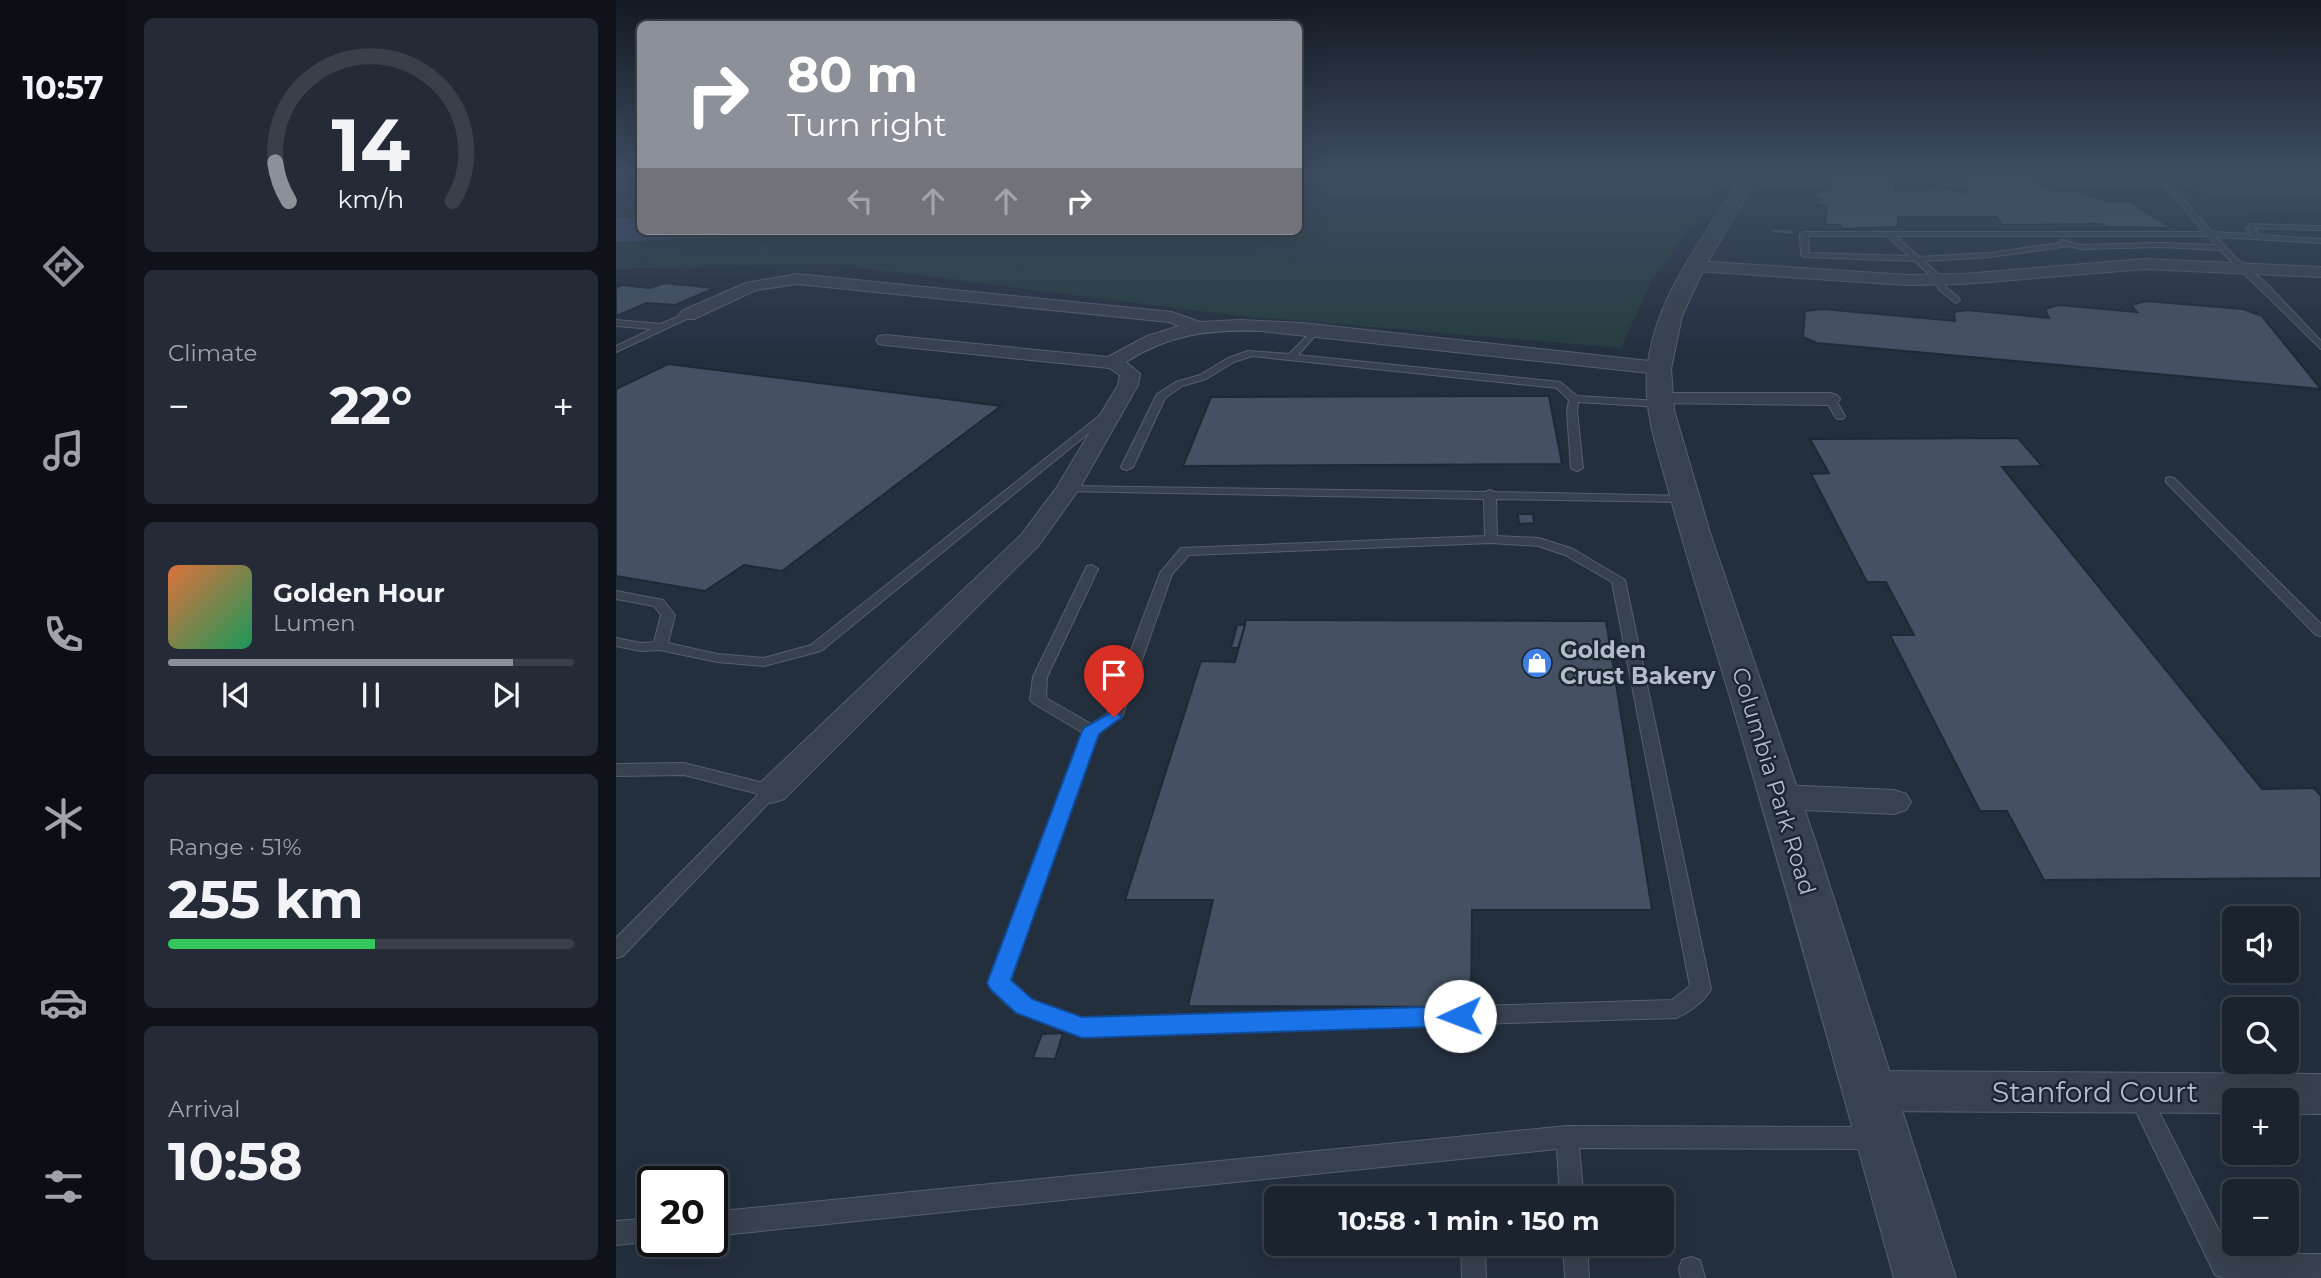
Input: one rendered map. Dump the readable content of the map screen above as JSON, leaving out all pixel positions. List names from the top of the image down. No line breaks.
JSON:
{"streets":{"street":["Columbia Park Road","Stanford Court"]},"crossings":[["Columbia Park Road","Stanford Court"]],"places":{"shop":["Golden Crust Bakery"]},"page":{"tabs":"10:57","turn":["80 m","Turn right"],"tile":["Climate",["Range · 51%","255 km"],["Arrival","10:58"]],"heat":["−","22°","+"],"song":["Golden Hour","Lumen"],"map_buttons":["+","−"],"limit":"20","trip":"10:58 · 1 min · 150 m","gauge":["14","km/h"]}}
